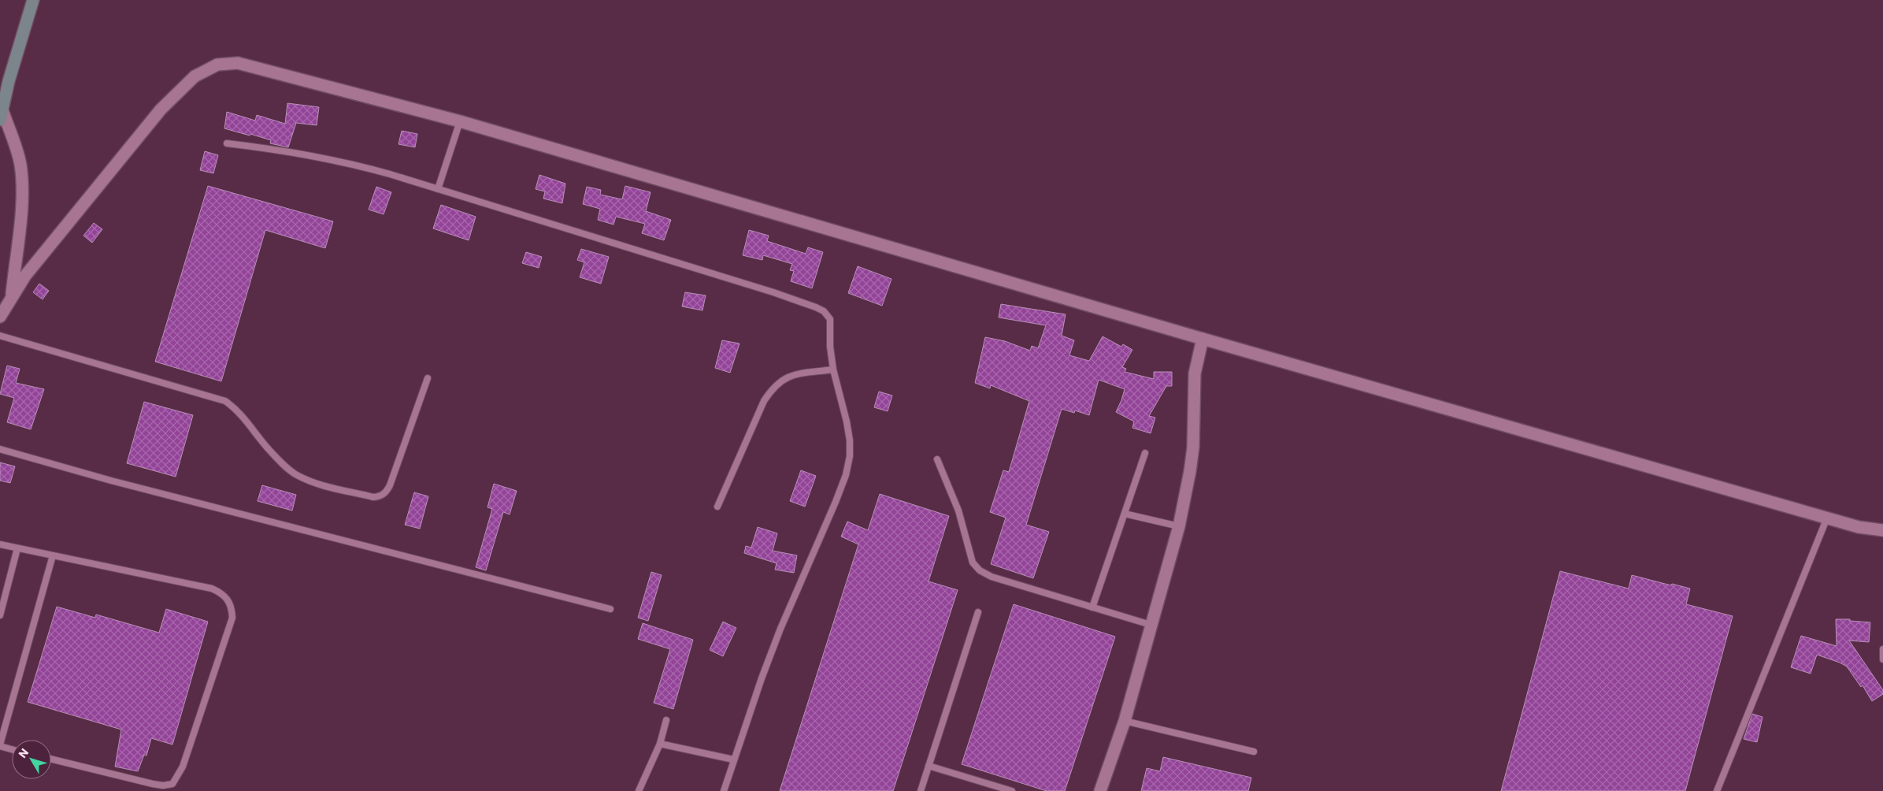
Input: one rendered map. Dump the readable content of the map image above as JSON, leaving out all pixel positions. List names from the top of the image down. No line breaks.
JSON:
{"north":"top left"}
